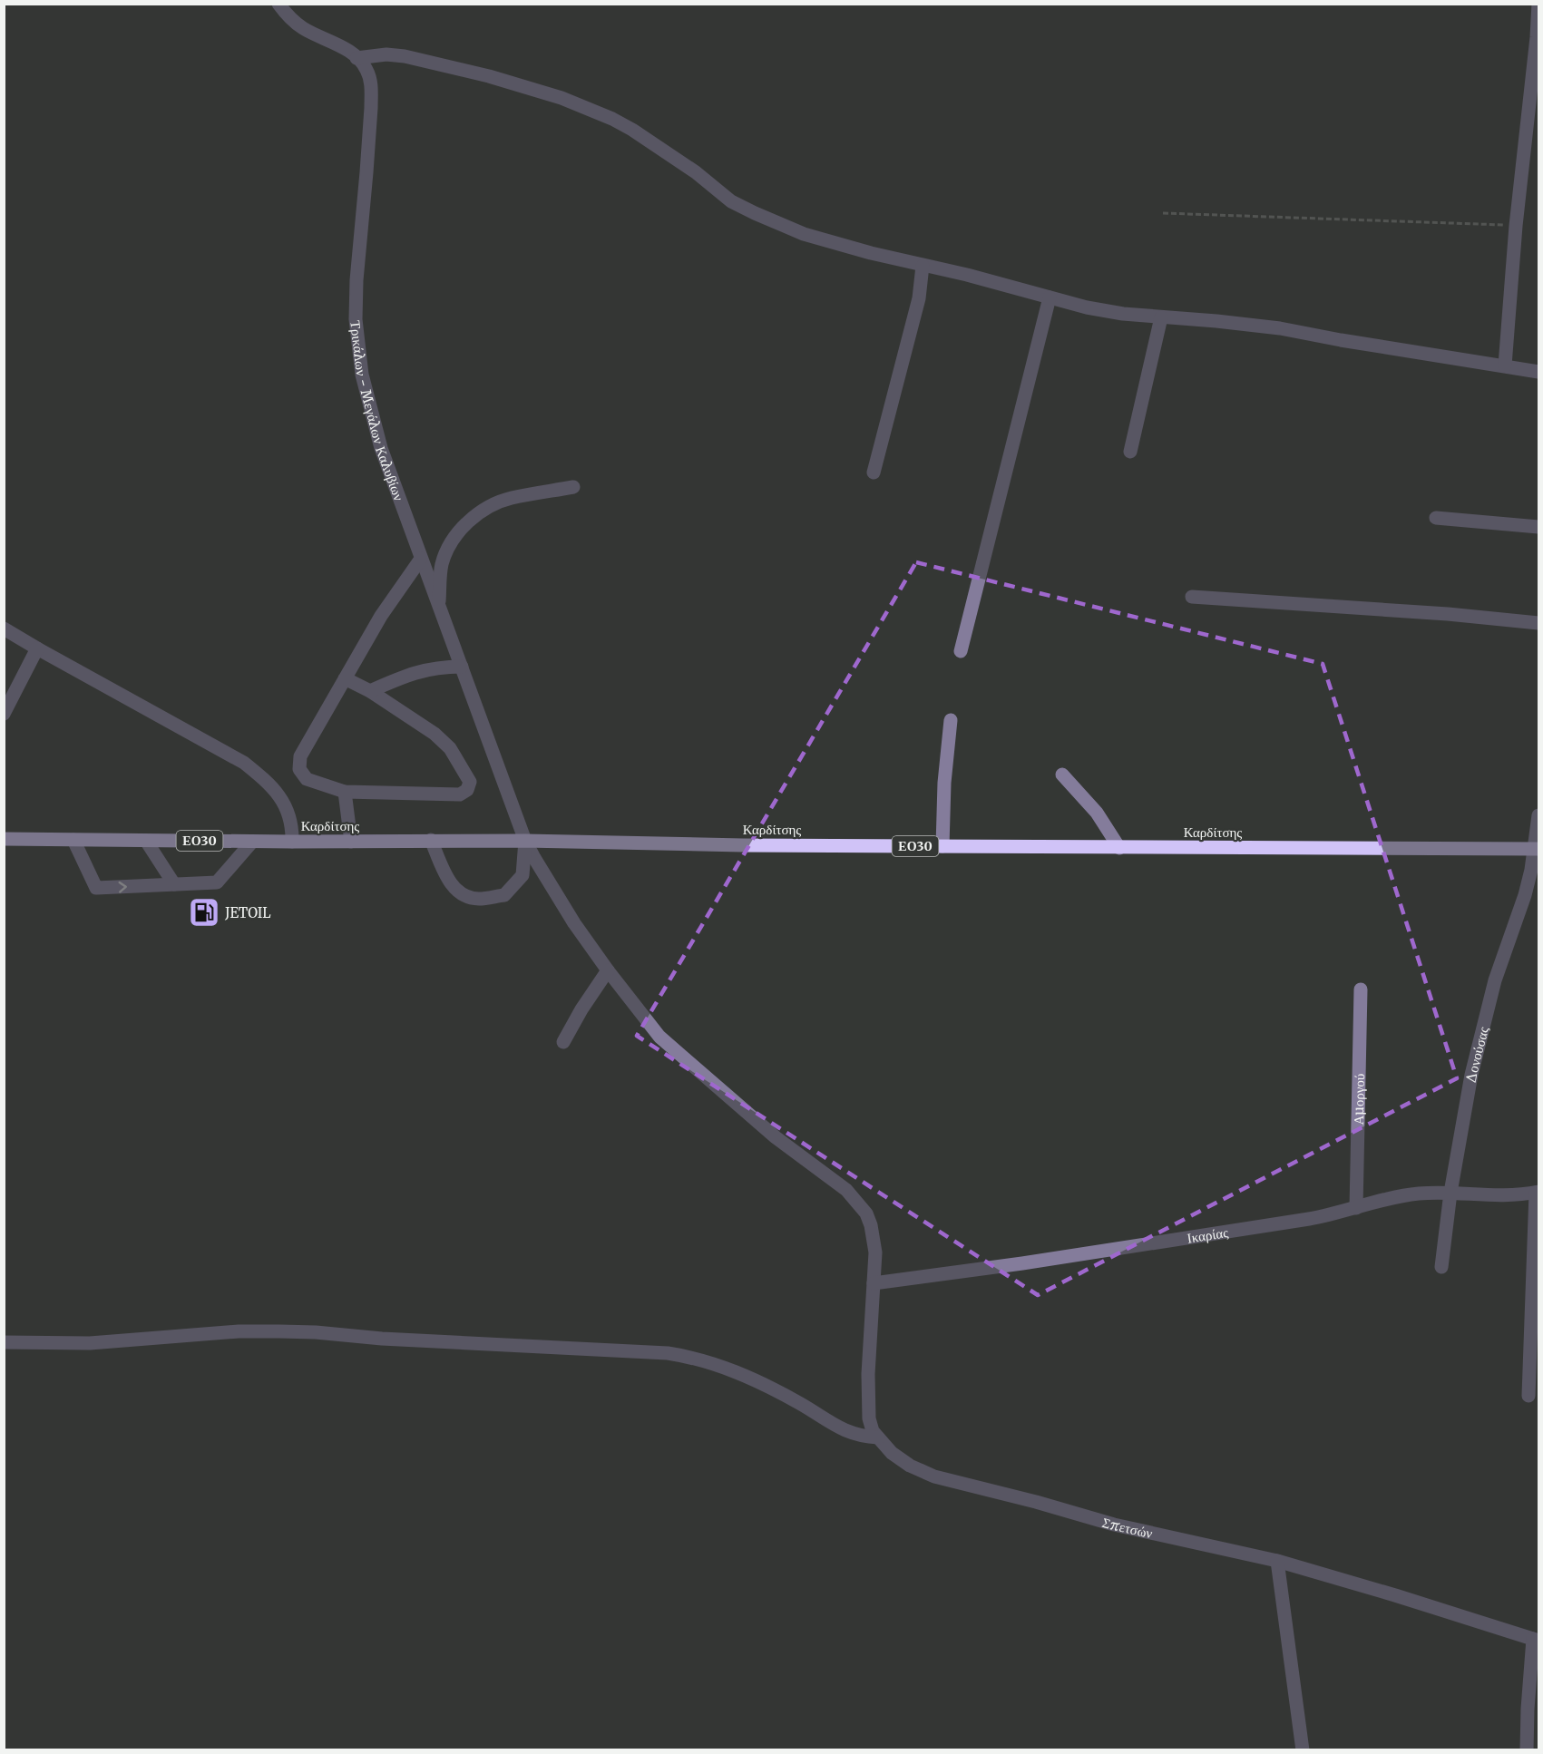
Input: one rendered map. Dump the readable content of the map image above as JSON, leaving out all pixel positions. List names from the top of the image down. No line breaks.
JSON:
{"streets":{"main road":["Καρδίτσης","ΕΟ30"],"street":["Τρικάλων - Μεγάλων Καλυβίων","Δονούσας","Αμοργού","Ικαρίας","Σπετσών"]},"crossings":[["Τρικάλων - Μεγάλων Καλυβίων","Καρδίτσης"],["Τρικάλων - Μεγάλων Καλυβίων","Σπετσών"],["Καρδίτσης","Δονούσας"],["Δονούσας","Ικαρίας"],["Αμοργού","Ικαρίας"],["Ικαρίας","Σπετσών"]],"places":{"fuel station":["JETOIL"]}}
